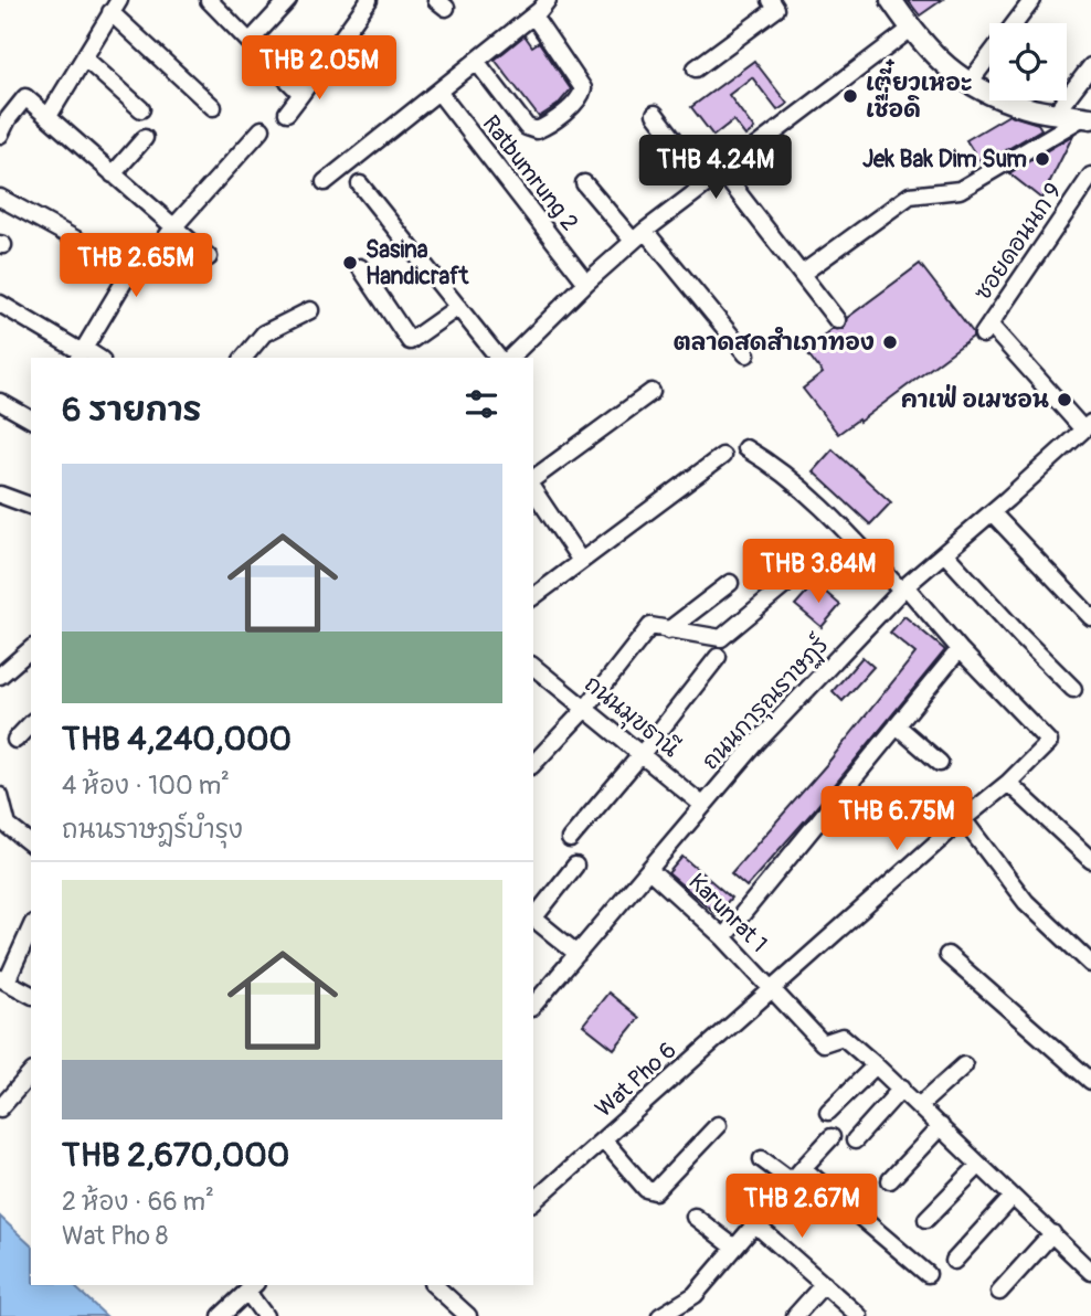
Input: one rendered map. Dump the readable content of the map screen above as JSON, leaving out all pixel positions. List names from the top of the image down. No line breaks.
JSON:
{"streets":{"street":["Ratbumrung 2","ซอยดอนนก 9","ถนนการุณราษฏร์","ถนนมุขธานี","Karunrat 1","Wat Pho 6"]},"crossings":[["ซอยดอนนก 9","ถนนการุณราษฏร์"],["ถนนการุณราษฏร์","ถนนมุขธานี"],["ถนนการุณราษฏร์","Karunrat 1"],["Karunrat 1","Wat Pho 6"]],"places":["เตี๋ยวเหอะ เชื่อดิ","Jek Bak Dim Sum","Sasina Handicraft","ตลาดสดสำเภาทอง","คาเฟ่ อเมซอน"],"page":{"price":["THB 2.05M","THB 4.24M","THB 2.65M","THB 3.84M","THB 6.75M","THB 2.67M"],"heading":"6 รายการ","list":[{"name":"THB 4,240,000","note":"4 ห้อง · 100 m² · ถนนราษฎร์บำรุง"},{"name":"THB 2,670,000","note":"2 ห้อง · 66 m² · Wat Pho 8"}]}}
